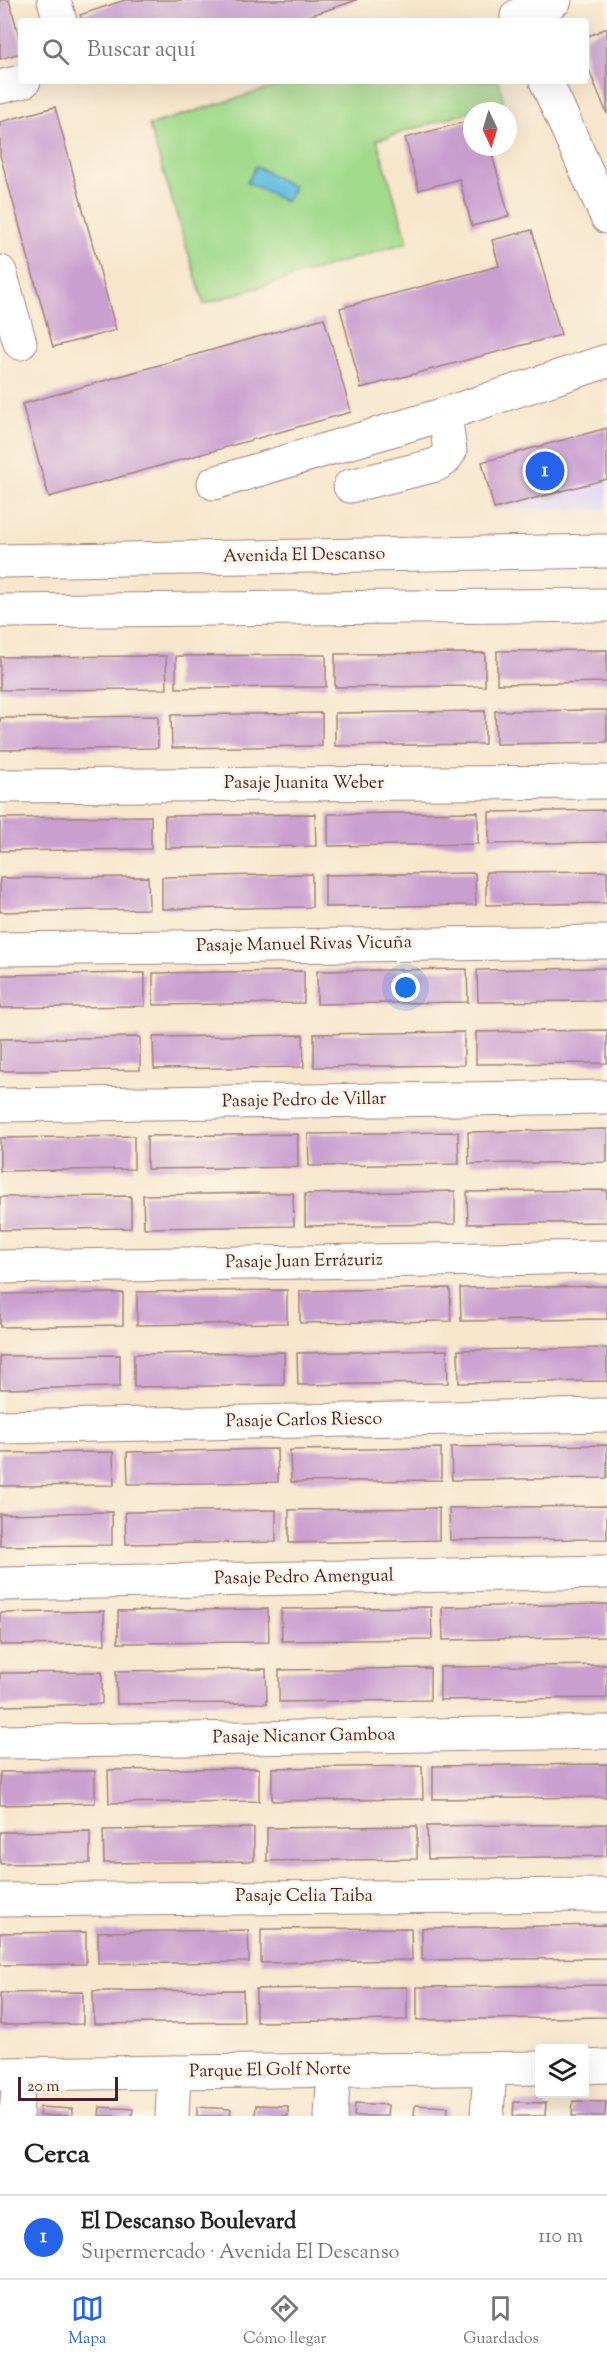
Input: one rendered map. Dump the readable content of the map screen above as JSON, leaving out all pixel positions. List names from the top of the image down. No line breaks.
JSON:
{"streets":{"street":["Avenida El Descanso","Pasaje Juanita Weber","Pasaje Manuel Rivas Vicuña","Pasaje Pedro de Villar","Pasaje Juan Errázuriz","Pasaje Carlos Riesco","Pasaje Pedro Amengual","Pasaje Nicanor Gamboa","Pasaje Celia Taiba","Parque El Golf Norte"]},"scale_bar":"20 m","north":"bottom","page":{"search":"Buscar aquí","pins":"1","scale":"20 m","heading":"Cerca","list":[{"mark":"1","name":"El Descanso Boulevard","note":"Supermercado · Avenida El Descanso","value":"110 m"}],"nav":["Mapa","Cómo llegar","Guardados"]}}
